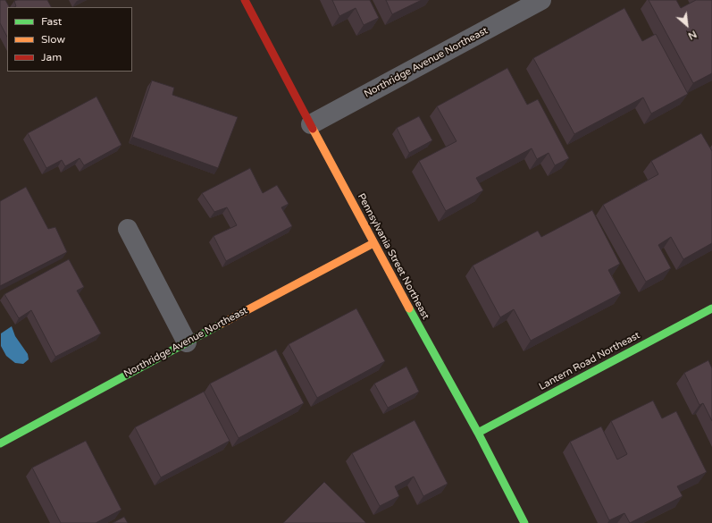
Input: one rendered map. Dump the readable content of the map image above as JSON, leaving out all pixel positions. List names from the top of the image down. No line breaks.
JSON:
{"streets":{"street":["Northridge Avenue Northeast","Pennsylvania Street Northeast","Lantern Road Northeast"]},"crossings":[["Northridge Avenue Northeast","Pennsylvania Street Northeast"],["Pennsylvania Street Northeast","Lantern Road Northeast"]],"legend":["Fast","Slow","Jam"],"north":"bottom right"}
